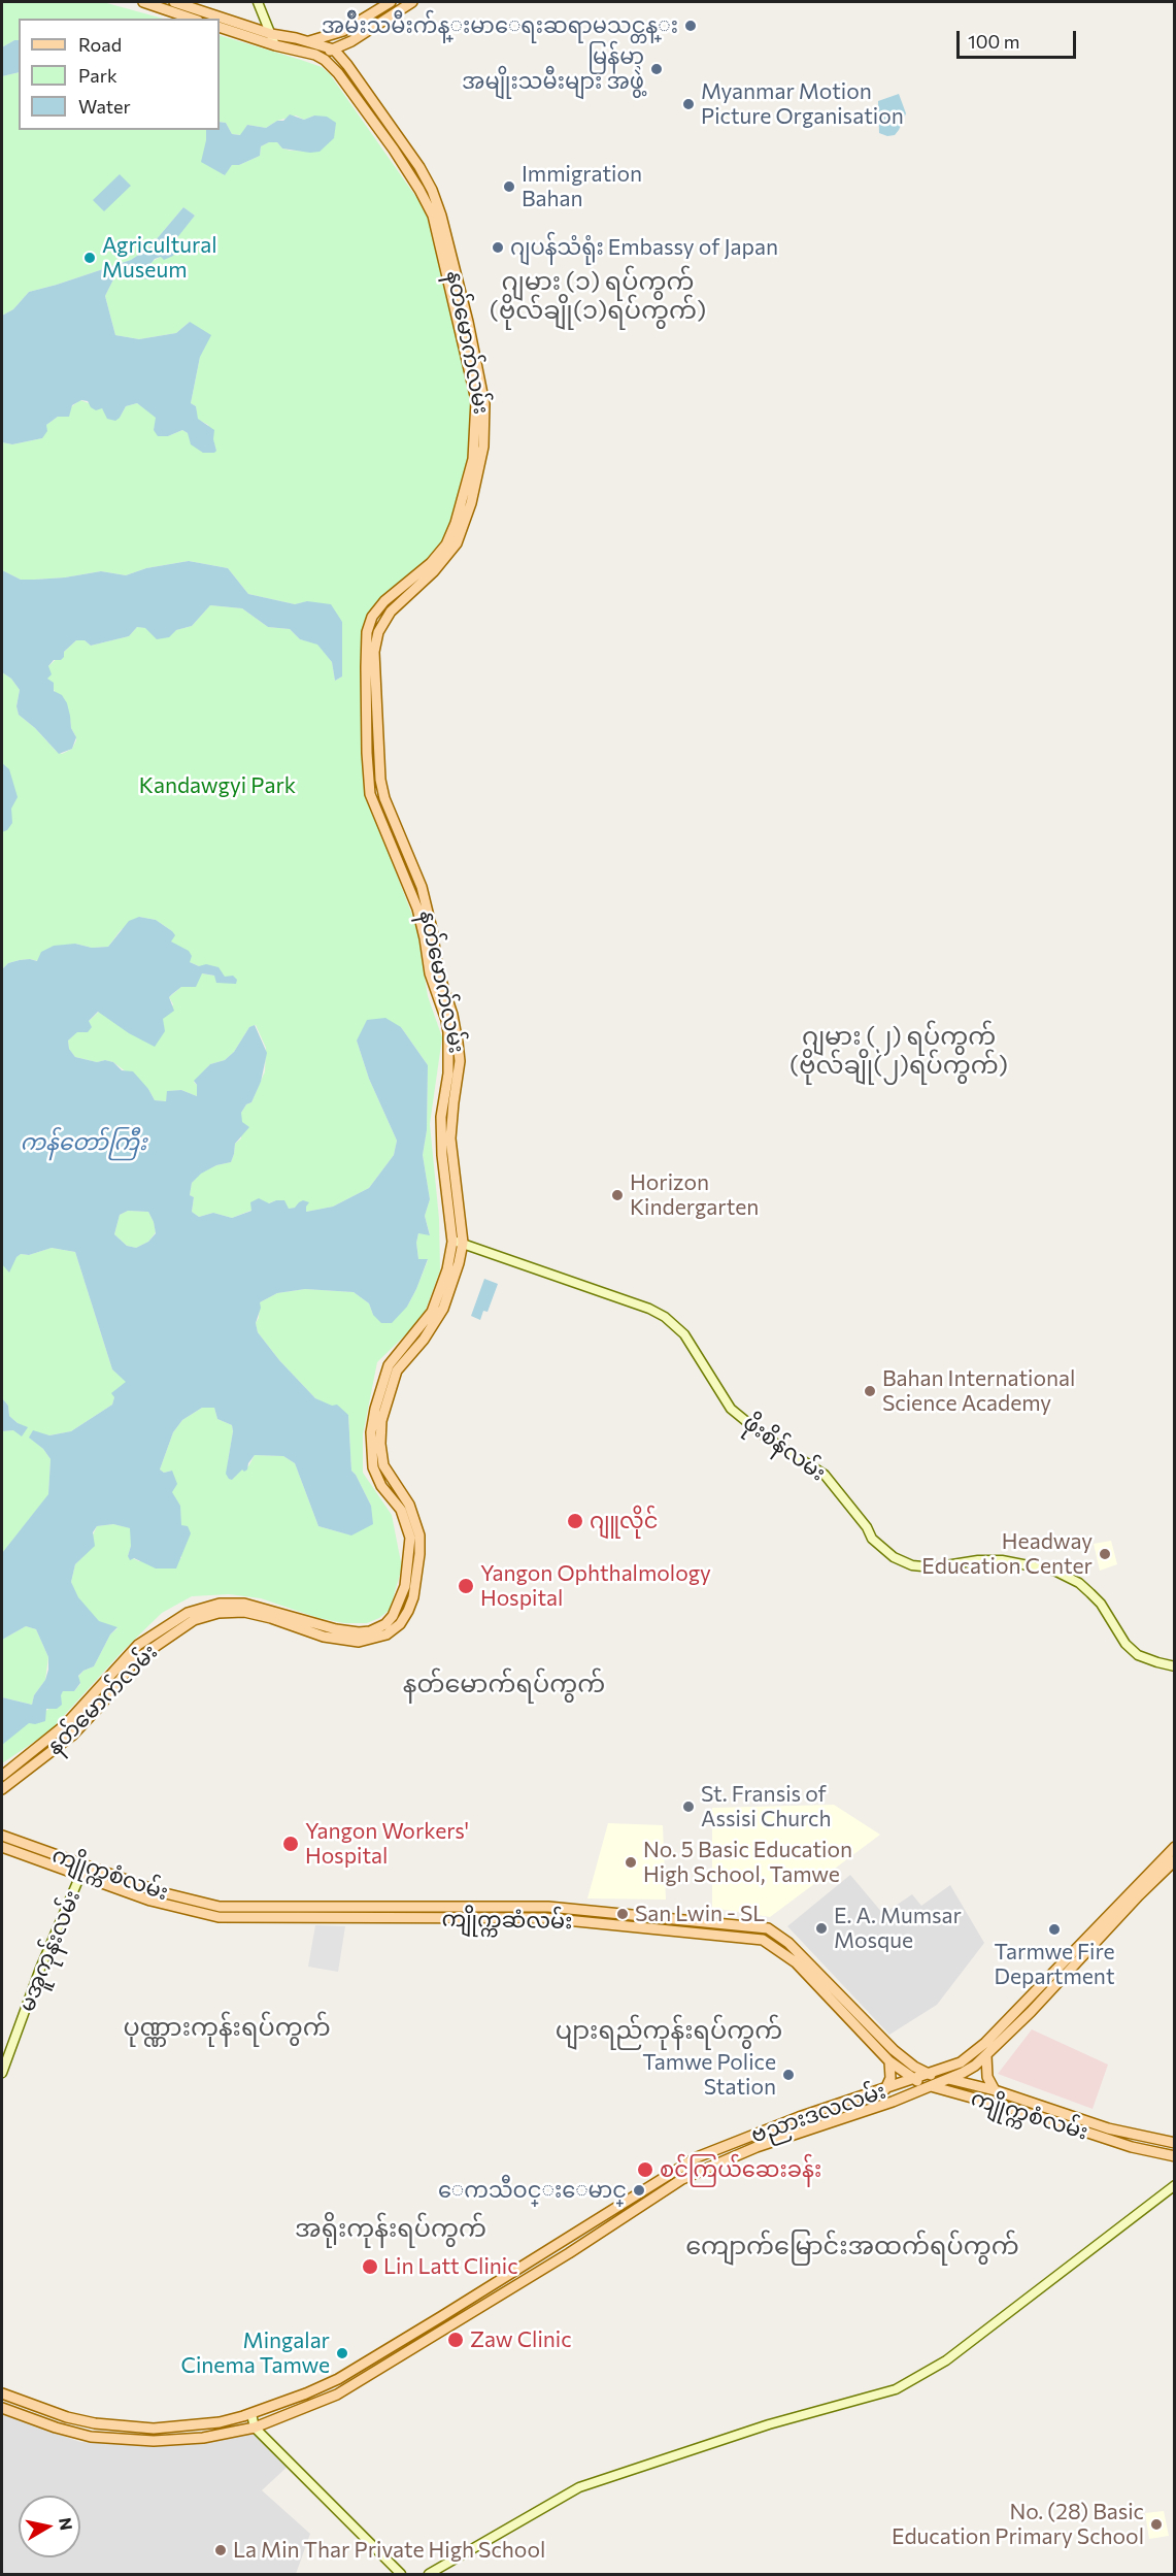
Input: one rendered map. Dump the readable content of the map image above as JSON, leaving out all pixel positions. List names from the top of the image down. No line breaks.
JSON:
{"streets":{"main road":["နတ်မောက်လမ်း","ကျိုက္ကစံလမ်း","ကျိုက္ကဆံလမ်း","ဗညားဒလလမ်း"],"street":["ဖိုးစိန်လမ်း","မအူကုန်းလမ်း"]},"crossings":[["နတ်မောက်လမ်း","ဖိုးစိန်လမ်း"],["ကျိုက္ကစံလမ်း","ကျိုက္ကဆံလမ်း"],["ကျိုက္ကစံလမ်း","မအူကုန်းလမ်း"],["ကျိုက္ကစံလမ်း","ဗညားဒလလမ်း"],["ကျိုက္ကဆံလမ်း","မအူကုန်းလမ်း"]],"districts":["ဂျမား (၁) ရပ်ကွက် (ဗိုလ်ချို(၁)ရပ်ကွက်)","ဂျမား (၂) ရပ်ကွက် (ဗိုလ်ချို(၂)ရပ်ကွက်)","နတ်မောက်ရပ်ကွက်","ပုဏ္ဏားကုန်းရပ်ကွက်","ပျားရည်ကုန်းရပ်ကွက်","အရိုးကုန်းရပ်ကွက်","ကျောက်မြောင်းအထက်ရပ်ကွက်"],"water":["ကန်တော်ကြီး"],"parks":["Kandawgyi Park"],"places":["အမ်ိဳးသမီးက်န္းမာေရးဆရာမသင္တန္း","မြန်မာ့ အမျိုးသမီးများ အဖွဲ့","Myanmar Motion Picture Organisation","Immigration Bahan","ဂျပန်သံရုံး Embassy of Japan","Agricultural Museum","Horizon Kindergarten","Bahan International Science Academy","ဂျူလိုင်","Headway Education Center","Yangon Ophthalmology Hospital","St. Fransis of Assisi Church","Yangon Workers' Hospital","No. 5 Basic Education High School, Tamwe","San Lwin - SL","E. A. Mumsar Mosque","Tarmwe Fire Department","Tamwe Police Station","စင်ကြယ်ဆေးခန်း","ေကသီဝင္းေမာင္","Lin Latt Clinic","Zaw Clinic","Mingalar Cinema Tamwe","No. (28) Basic Education Primary School","La Min Thar Private High School"],"legend":["Road","Park","Water"],"scale_bar":"100 m","north":"right"}
